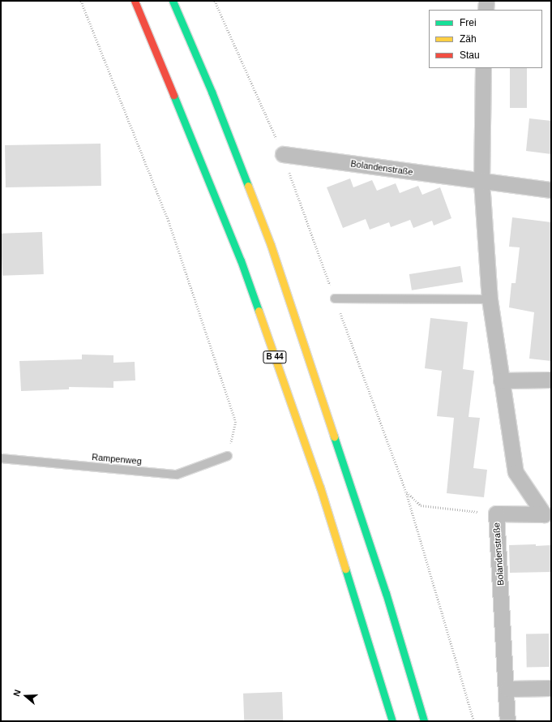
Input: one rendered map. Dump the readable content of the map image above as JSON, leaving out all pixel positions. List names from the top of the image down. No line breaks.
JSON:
{"streets":{"highway":["B 44"],"street":["Bolandenstraße"],"lane":["Rampenweg"]},"legend":["Frei","Zäh","Stau"],"north":"left"}
